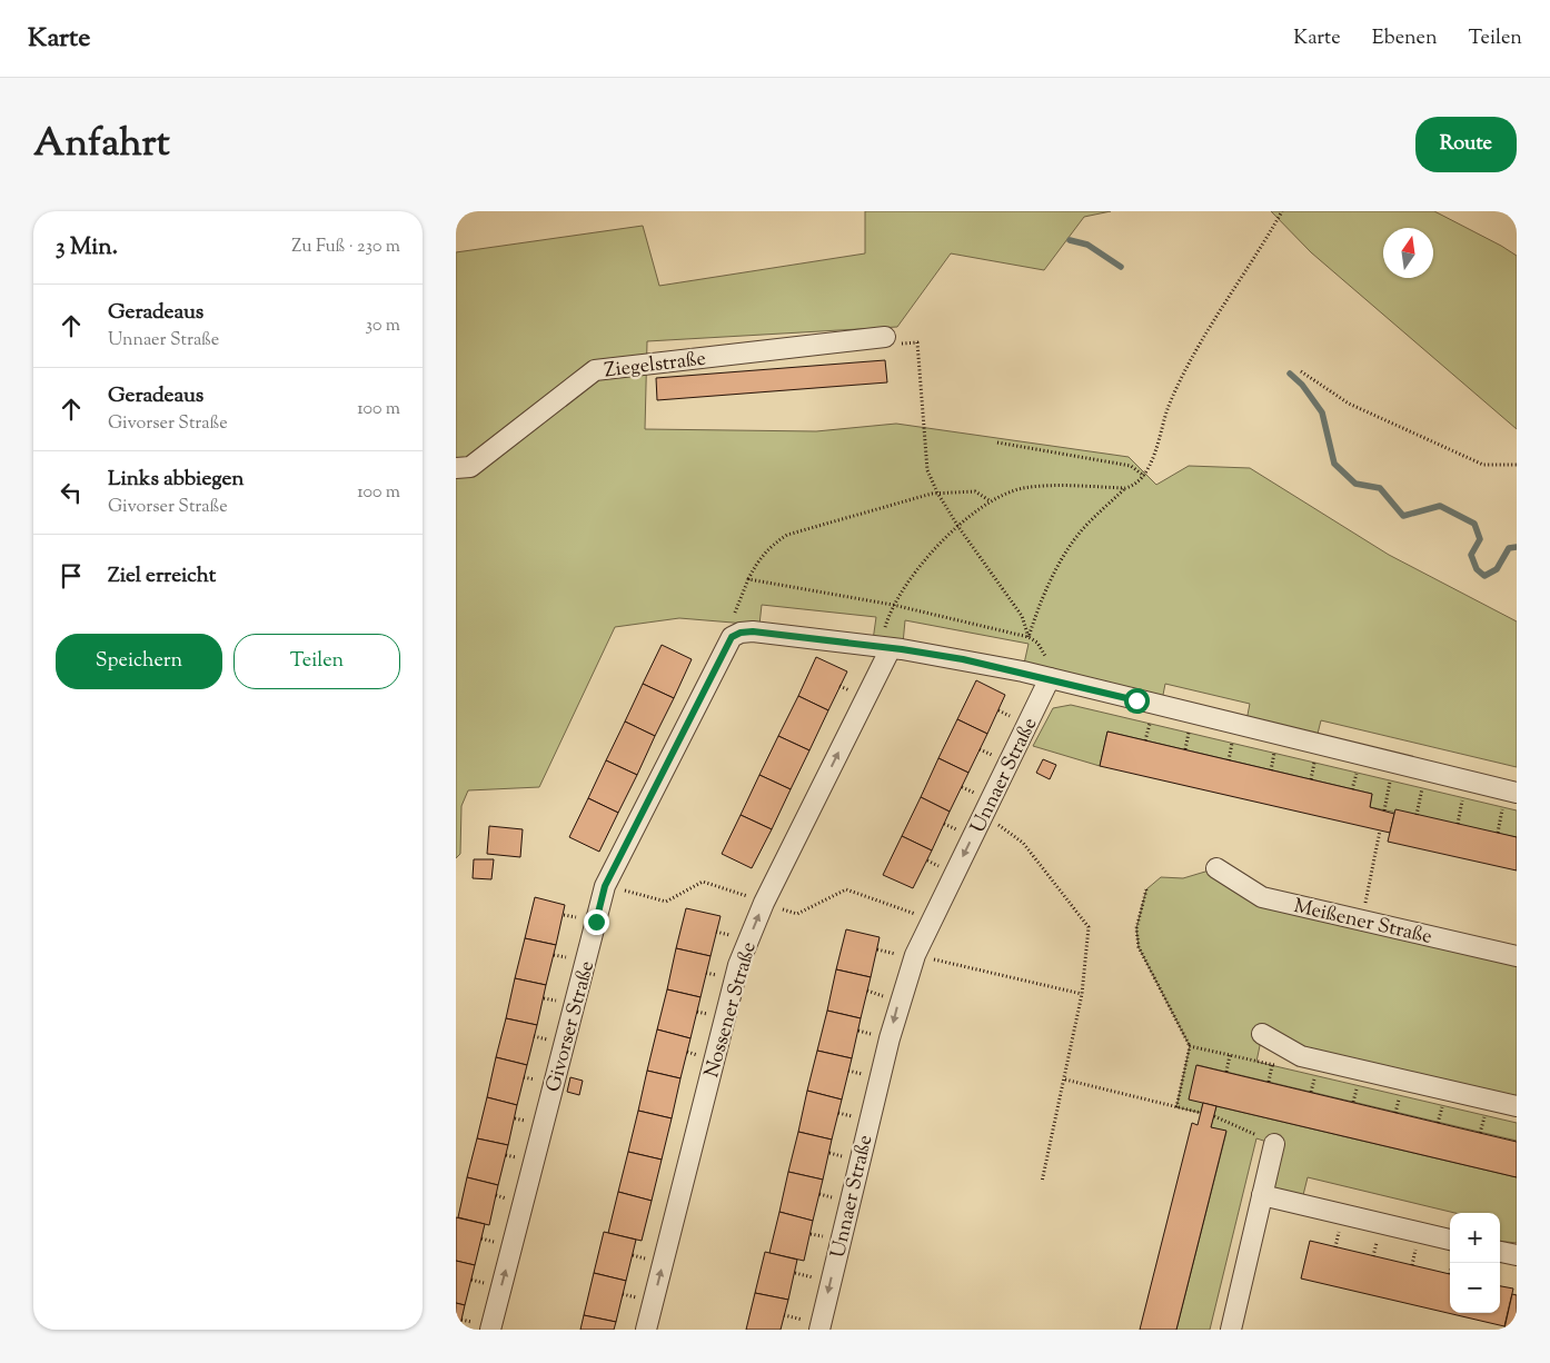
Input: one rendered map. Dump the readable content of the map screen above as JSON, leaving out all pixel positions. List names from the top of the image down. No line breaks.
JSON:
{"streets":{"street":["Ziegelstraße","Unnaer Straße","Meißener Straße","Nossener Straße","Givorser Straße"]},"one_way":["Unnaer Straße","Nossener Straße","Givorser Straße"],"north":"top","page":{"header":"Karte","nav":["Karte","Ebenen","Teilen"],"title":"Anfahrt","buttons":["Route",["Speichern","Teilen"]],"heading":["3 Min.","Zu Fuß · 230 m"],"list":[["Geradeaus","Unnaer Straße","30 m"],["Geradeaus","Givorser Straße","100 m"],["Links abbiegen","Givorser Straße","100 m"],"Ziel erreicht"],"map_buttons":["+","−"]}}
